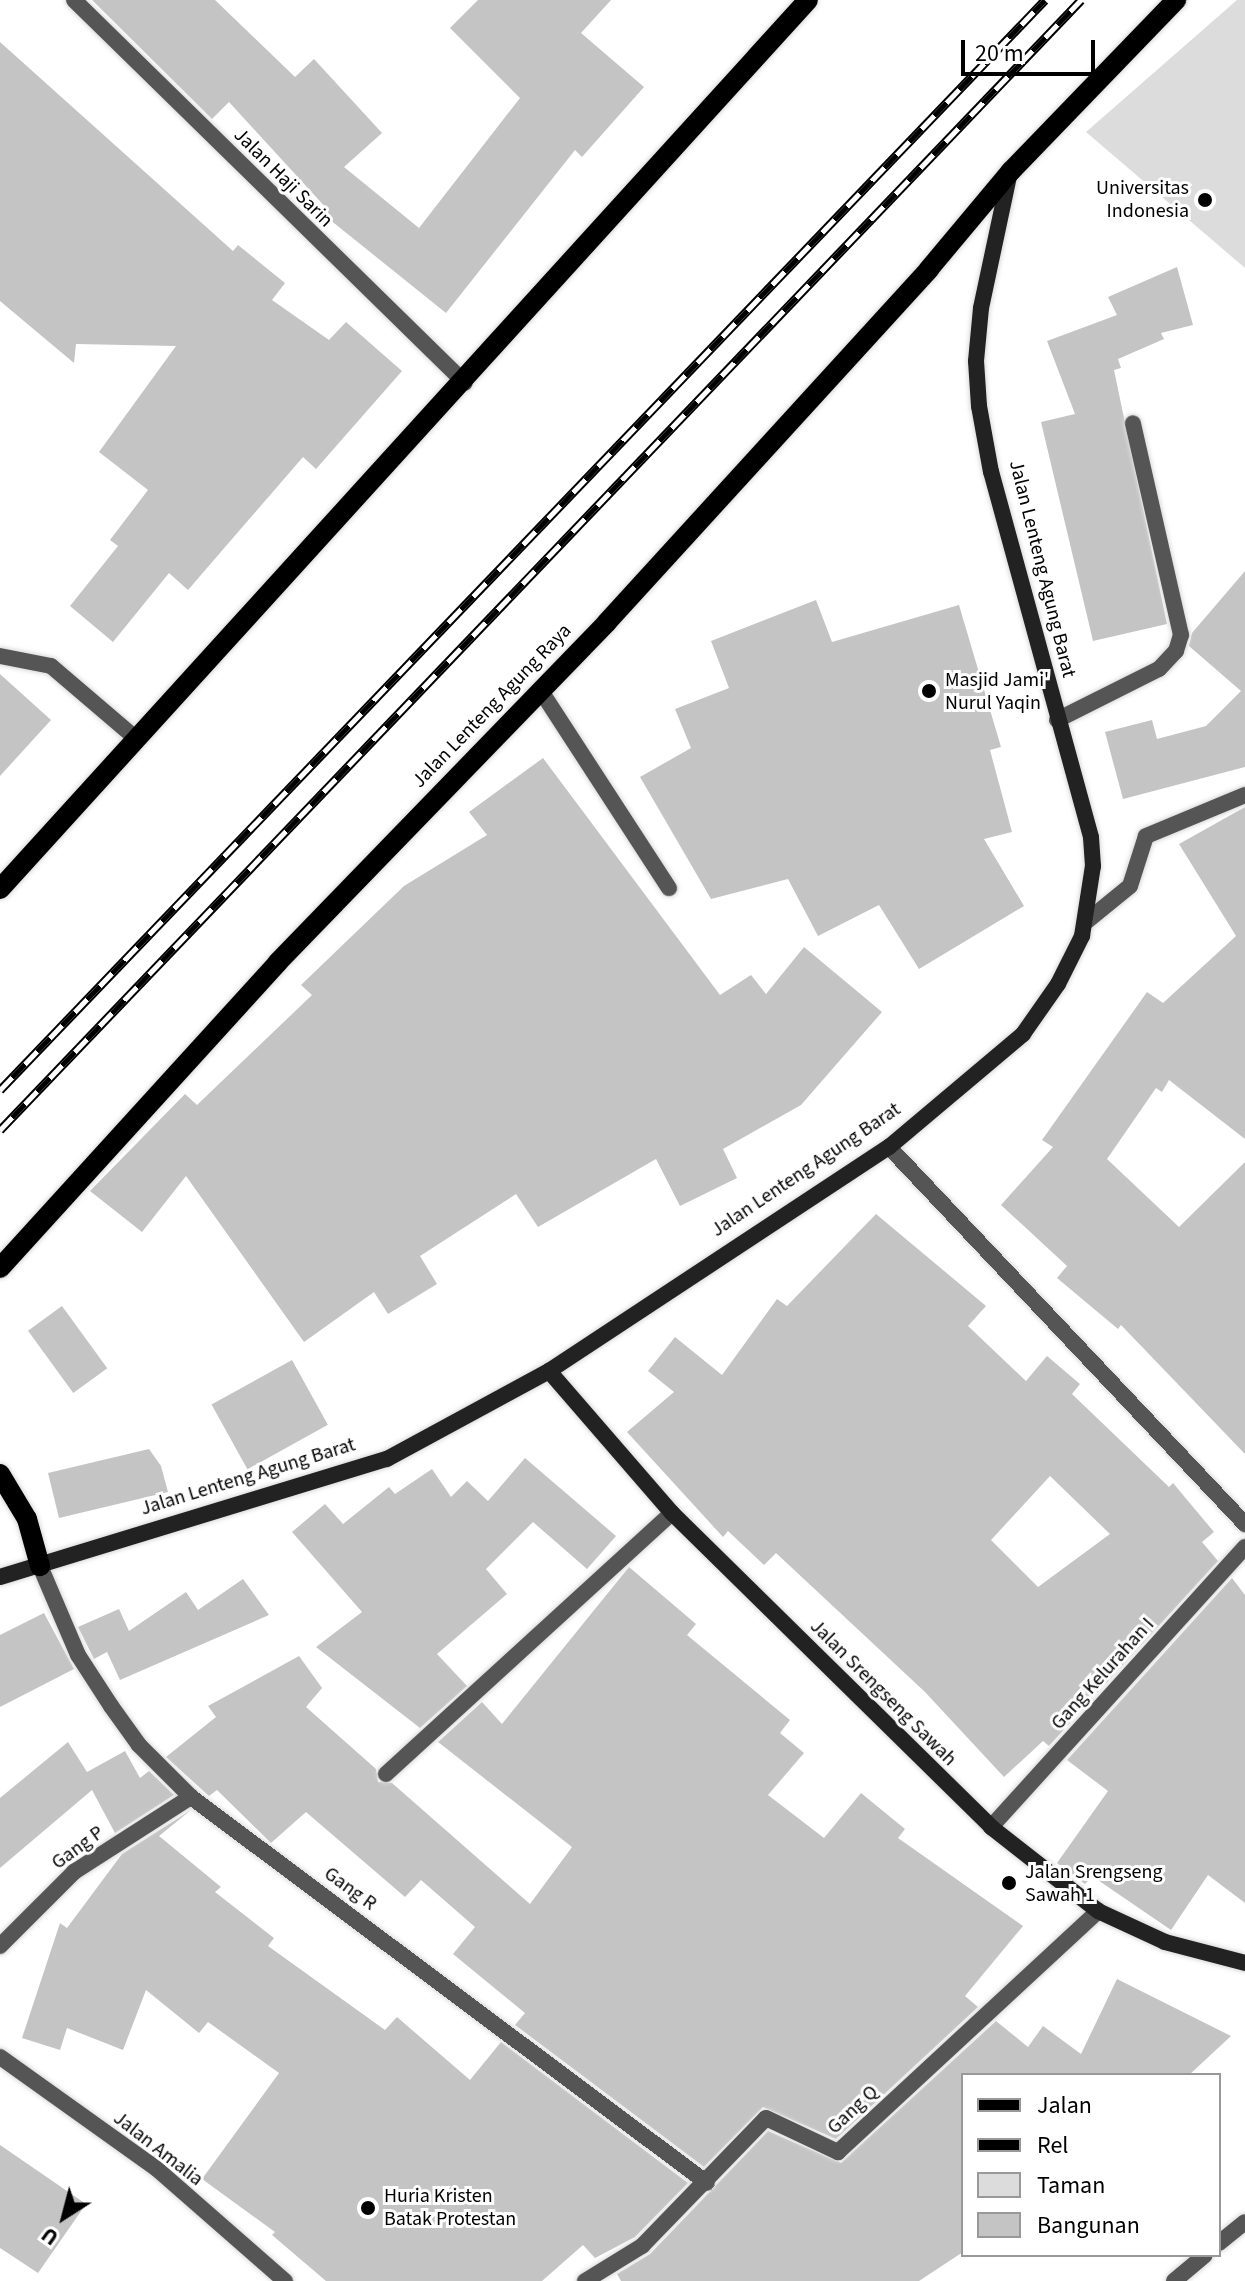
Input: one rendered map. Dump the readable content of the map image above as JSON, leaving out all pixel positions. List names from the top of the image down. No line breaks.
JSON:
{"streets":{"main road":["Jalan Lenteng Agung Barat","Jalan Lenteng Agung Raya","Jalan Srengseng Sawah"],"street":["Jalan Haji Sarin","Gang Kelurahan I","Gang P","Gang R","Gang Q","Jalan Amalia"]},"crossings":[["Jalan Lenteng Agung Barat","Jalan Lenteng Agung Raya"],["Jalan Lenteng Agung Barat","Jalan Srengseng Sawah"],["Jalan Lenteng Agung Barat","Gang R"],["Gang Kelurahan I","Jalan Srengseng Sawah"],["Jalan Srengseng Sawah","Gang Q"],["Gang P","Gang R"],["Gang R","Gang Q"]],"places":["Universitas Indonesia","Masjid Jami' Nurul Yaqin","Jalan Srengseng Sawah 1","Huria Kristen Batak Protestan"],"legend":["Jalan","Rel","Taman","Bangunan"],"scale_bar":"20 m","north":"bottom left"}
